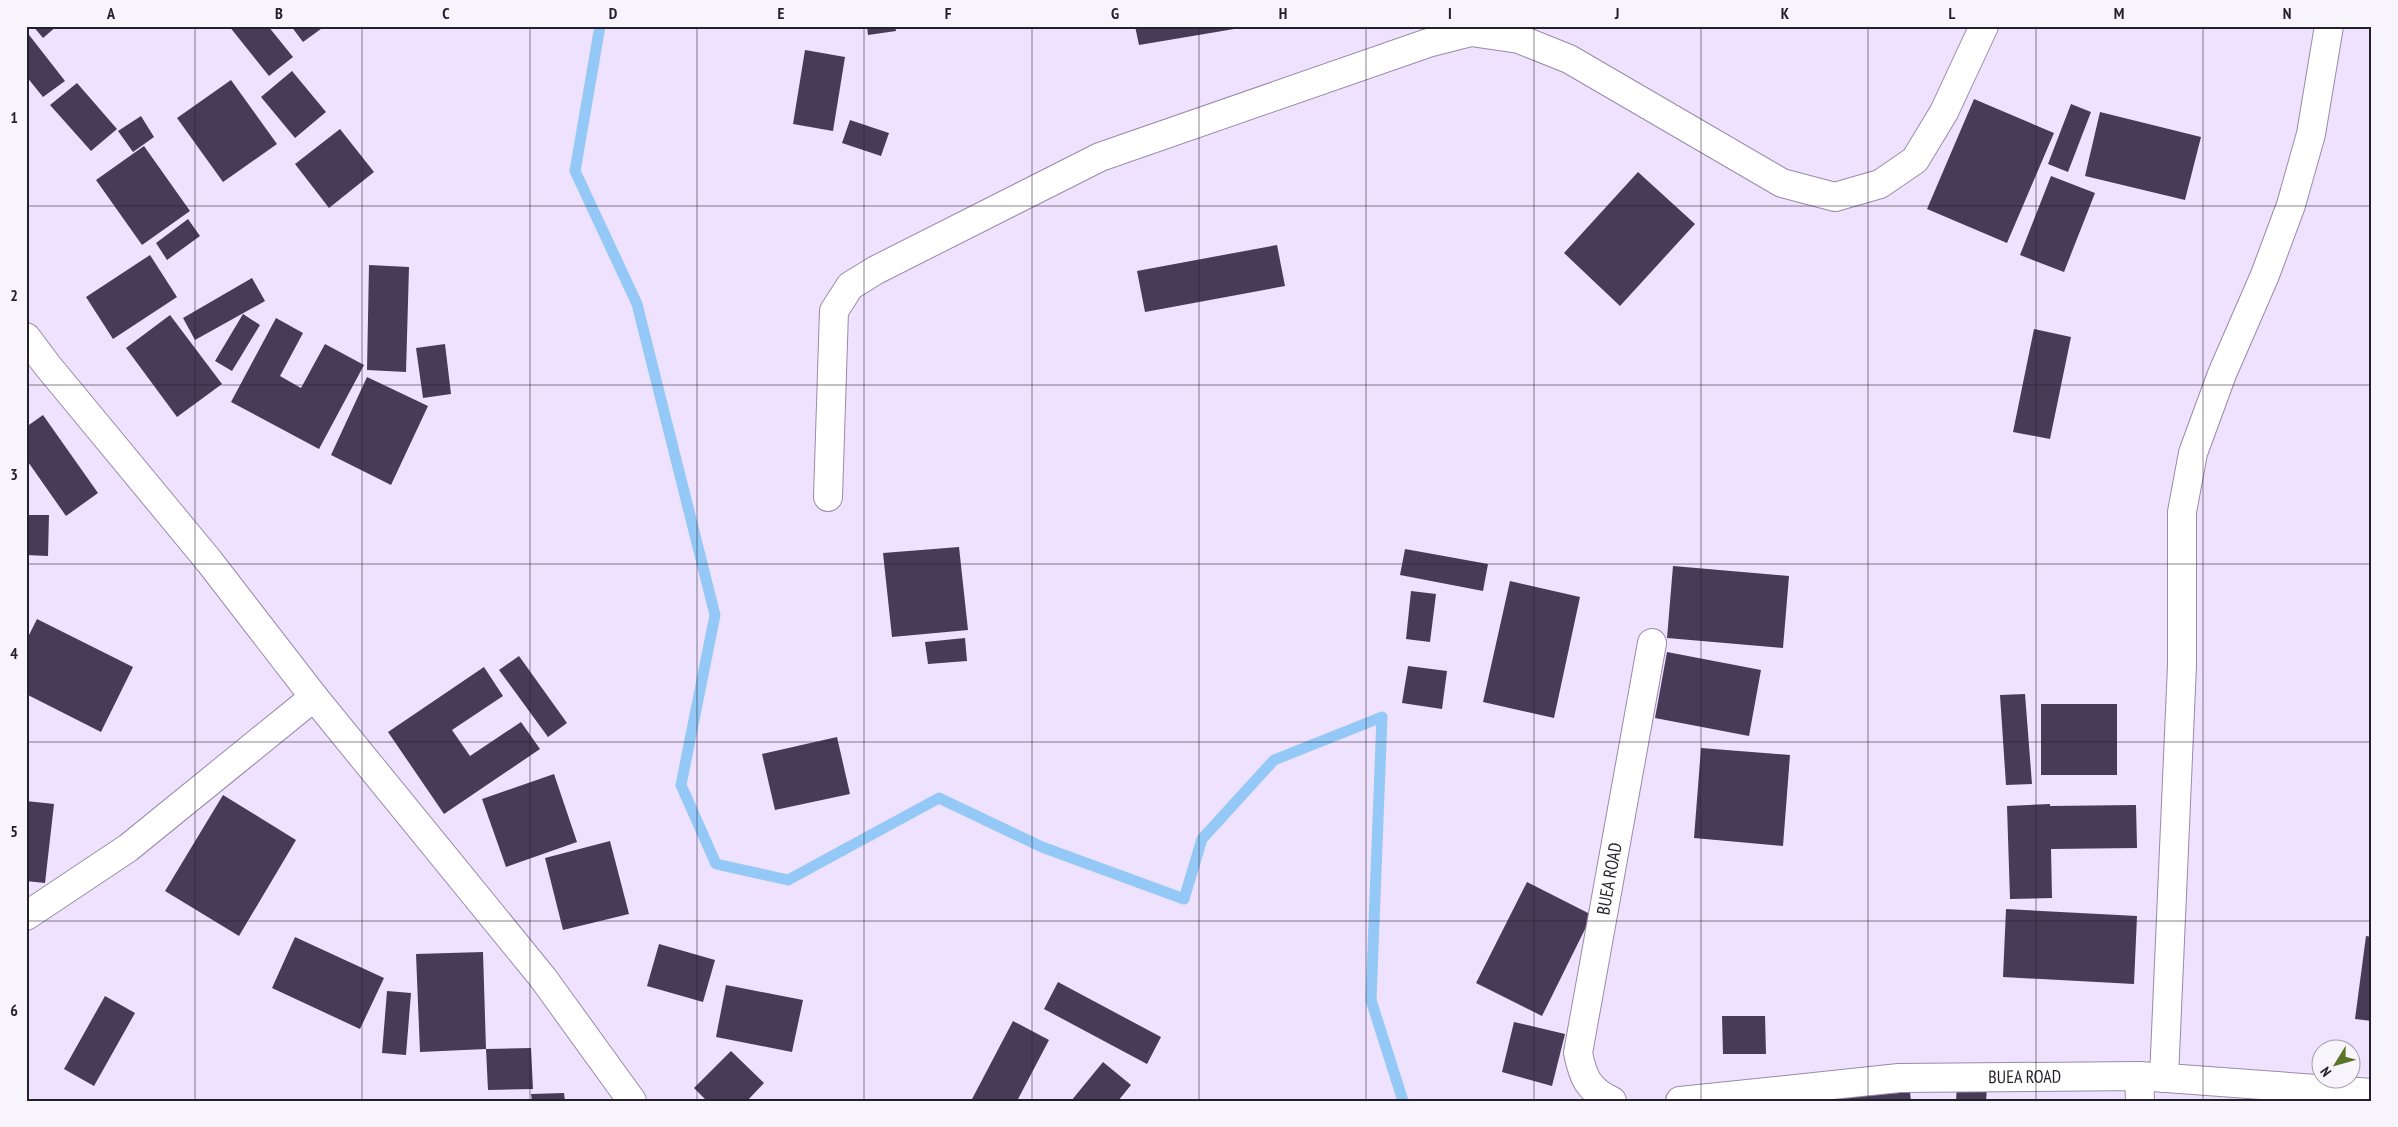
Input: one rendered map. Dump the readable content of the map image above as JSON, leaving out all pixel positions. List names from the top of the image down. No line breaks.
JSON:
{"streets":{"street":["BUEA ROAD"]},"north":"bottom left","grid":{"columns":["A","B","C","D","E","F","G","H","I","J","K","L","M","N"],"rows":["1","2","3","4","5","6"]}}
